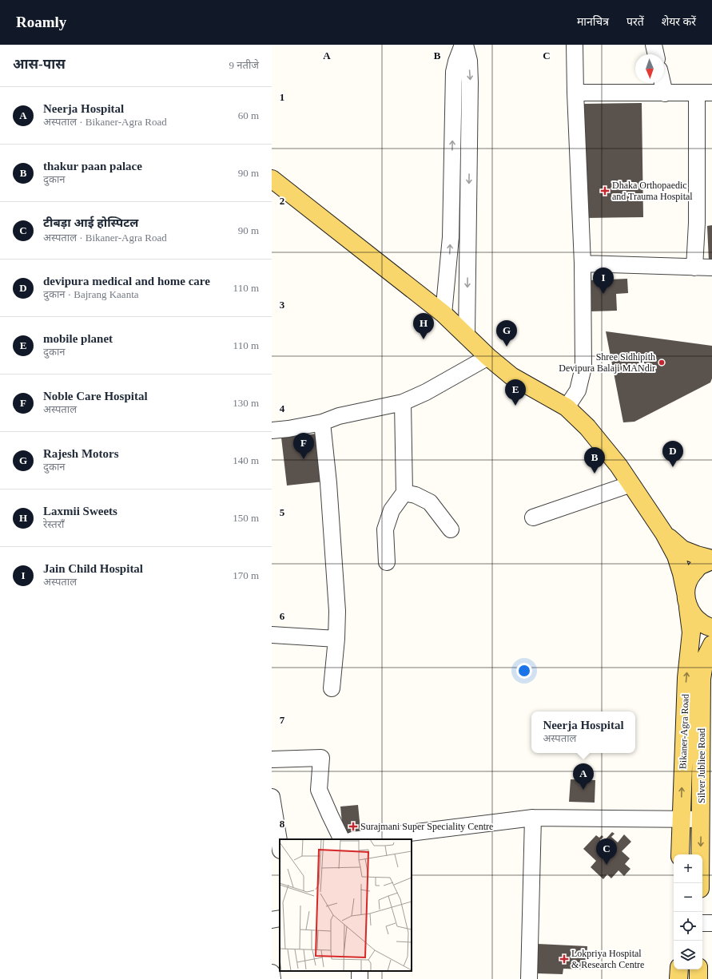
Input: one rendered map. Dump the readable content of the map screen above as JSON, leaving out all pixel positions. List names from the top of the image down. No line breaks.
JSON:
{"streets":{"main road":["Bikaner-Agra Road","Silver Jubliee Road"]},"one_way":["Bikaner-Agra Road"],"places":{"health":["Dhaka Orthopaedic and Trauma Hospital","Surajmani Super Speciality Centre","Lokpriya Hospital & Research Centre"],"other":["Shree Sidhipith Devipura Balaji MANdir"]},"north":"bottom","page":{"header":"Roamly","nav":["मानचित्र","परतें","शेयर करें"],"heading":["आस-पास","9 नतीजे"],"list":[{"mark":"A","name":"Neerja Hospital","note":"अस्पताल · Bikaner-Agra Road","value":"60 m"},{"mark":"B","name":"thakur paan palace","note":"दुकान","value":"90 m"},{"mark":"C","name":"टीबड़ा आई होस्पिटल","note":"अस्पताल · Bikaner-Agra Road","value":"90 m"},{"mark":"D","name":"devipura medical and home care","note":"दुकान · Bajrang Kaanta","value":"110 m"},{"mark":"E","name":"mobile planet","note":"दुकान","value":"110 m"},{"mark":"F","name":"Noble Care Hospital","note":"अस्पताल","value":"130 m"},{"mark":"G","name":"Rajesh Motors","note":"दुकान","value":"140 m"},{"mark":"H","name":"Laxmii Sweets","note":"रेस्तराँ","value":"150 m"},{"mark":"I","name":"Jain Child Hospital","note":"अस्पताल","value":"170 m"}],"pins":["I","H","G","E","F","D","B","A","C"],"popup":["Neerja Hospital","अस्पताल"],"map_buttons":["+","−"]},"grid":{"columns":["A","B","C"],"rows":["1","2","3","4","5","6","7","8"]}}
